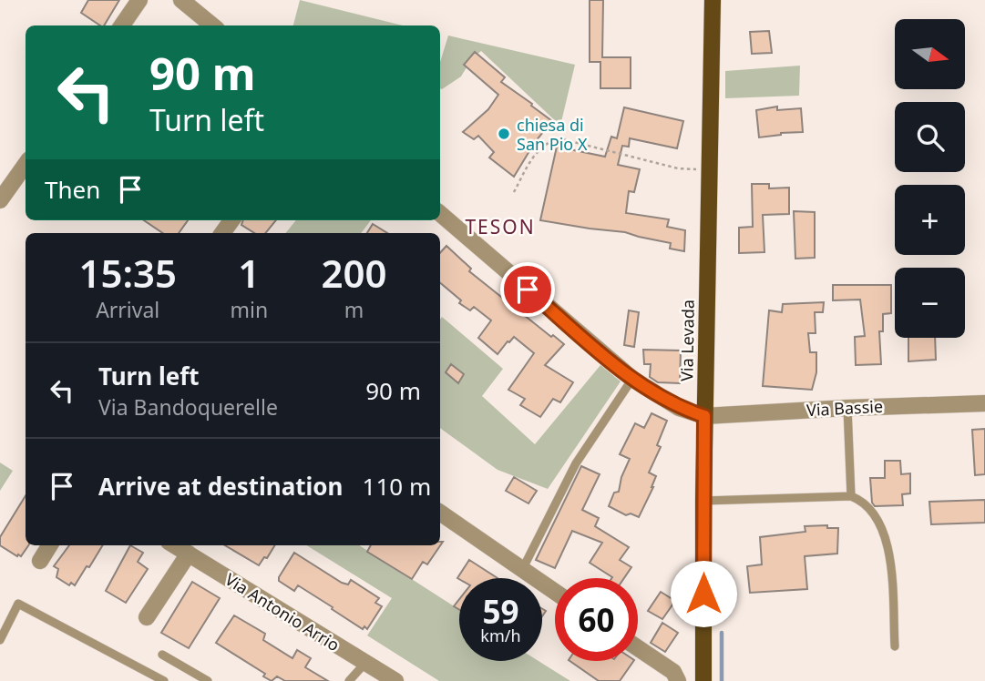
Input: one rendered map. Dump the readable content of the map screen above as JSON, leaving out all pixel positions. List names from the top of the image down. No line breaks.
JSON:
{"streets":{"main road":["Via Levada"],"street":["Via Bassie","Via Antonio Arrio"]},"crossings":[["Via Levada","Via Bassie"]],"districts":["TESON"],"places":["chiesa di San Pio X"],"north":"right","page":{"map_buttons":["+","−"],"turn":["90 m","Turn left"],"then":"Then","eta":["15:35","Arrival","1","min","200","m"],"list":[{"name":"Turn left","note":"Via Bandoquerelle","value":"90 m"},{"name":"Arrive at destination","value":"110 m"}],"speed":"59 km/h","limit":"60"}}
